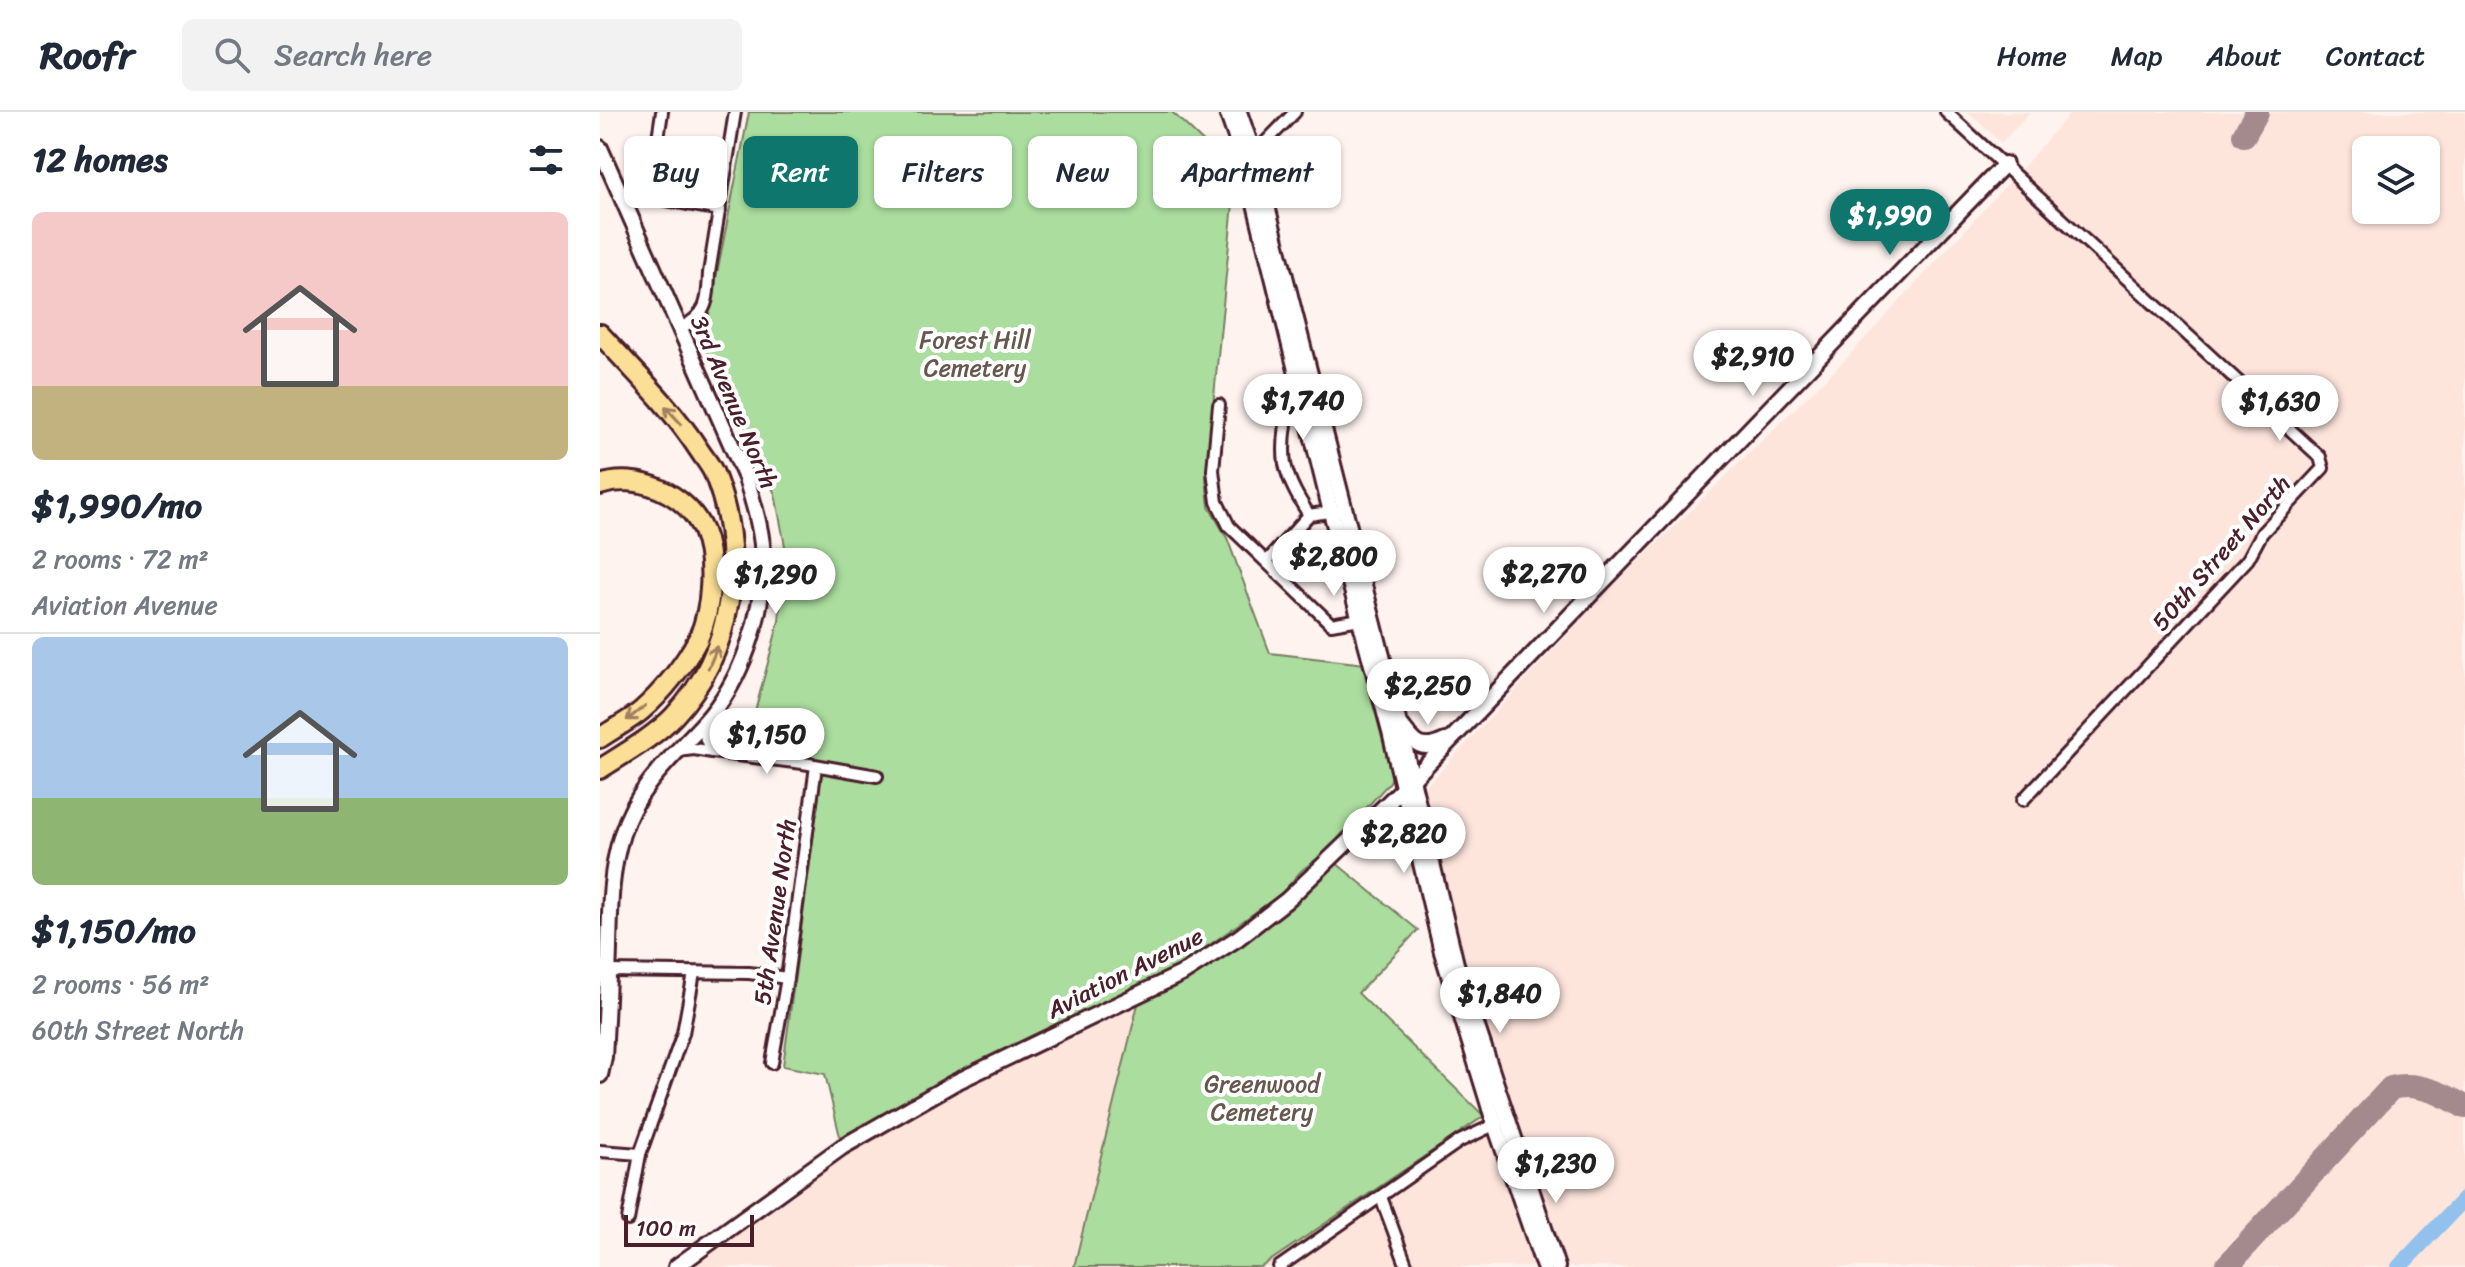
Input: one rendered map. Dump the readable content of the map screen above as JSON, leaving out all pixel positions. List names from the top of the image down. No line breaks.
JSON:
{"streets":{"street":["3rd Avenue North","50th Street North","5th Avenue North","Aviation Avenue"]},"crossings":[["50th Street North","Aviation Avenue"]],"parks":["Forest Hill Cemetery","Greenwood Cemetery"],"scale_bar":"100 m","page":{"header":"Roofr","search":"Search here","nav":["Home","Map","About","Contact"],"heading":"12 homes","chip":["Buy","Rent","Filters","New","Apartment"],"price":["$1,990","$2,910","$1,740","$1,630","$2,800","$2,270","$1,290","$2,250","$1,150","$2,820","$1,840","$1,230"],"list":[{"name":"$1,990/mo","note":"2 rooms · 72 m² · Aviation Avenue"},{"name":"$1,150/mo","note":"2 rooms · 56 m² · 60th Street North"}],"scale":"100 m"}}
